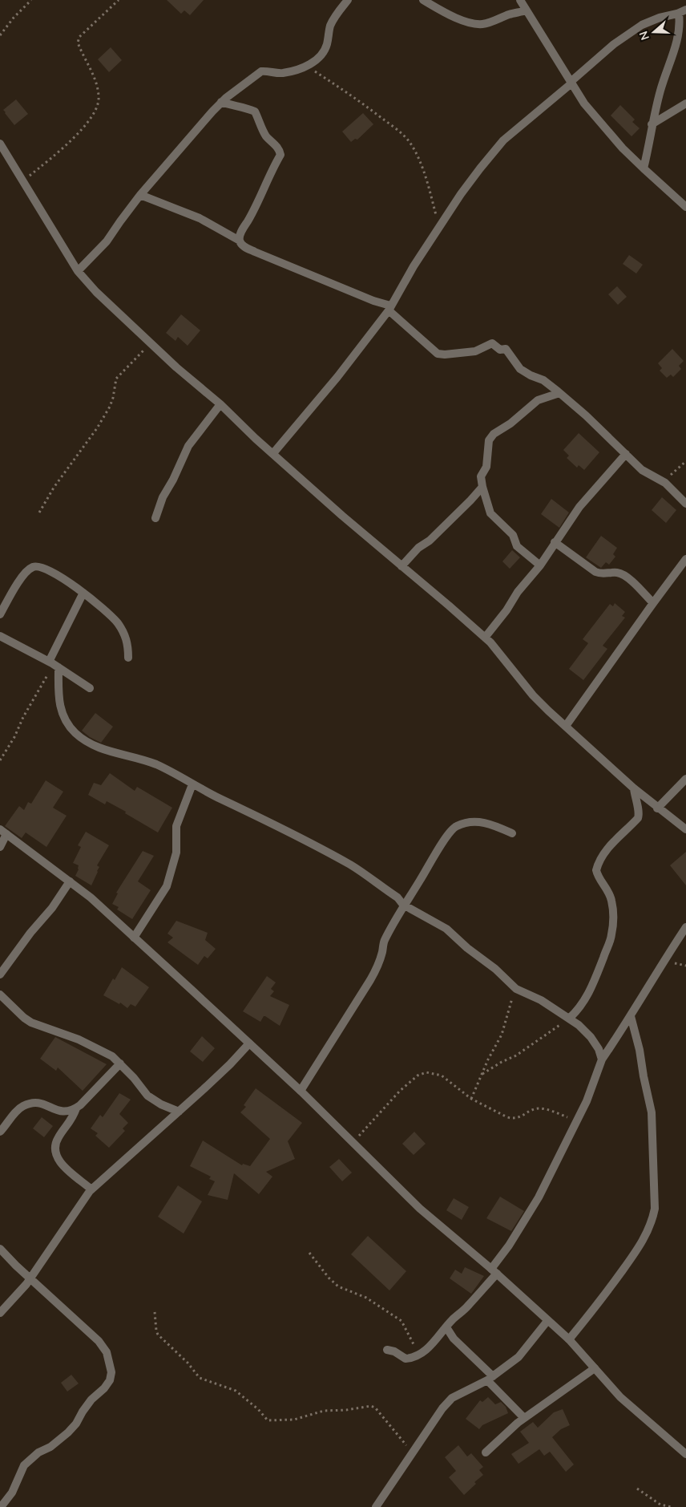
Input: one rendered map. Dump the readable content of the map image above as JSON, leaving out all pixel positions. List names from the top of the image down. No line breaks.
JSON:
{"north":"left"}
